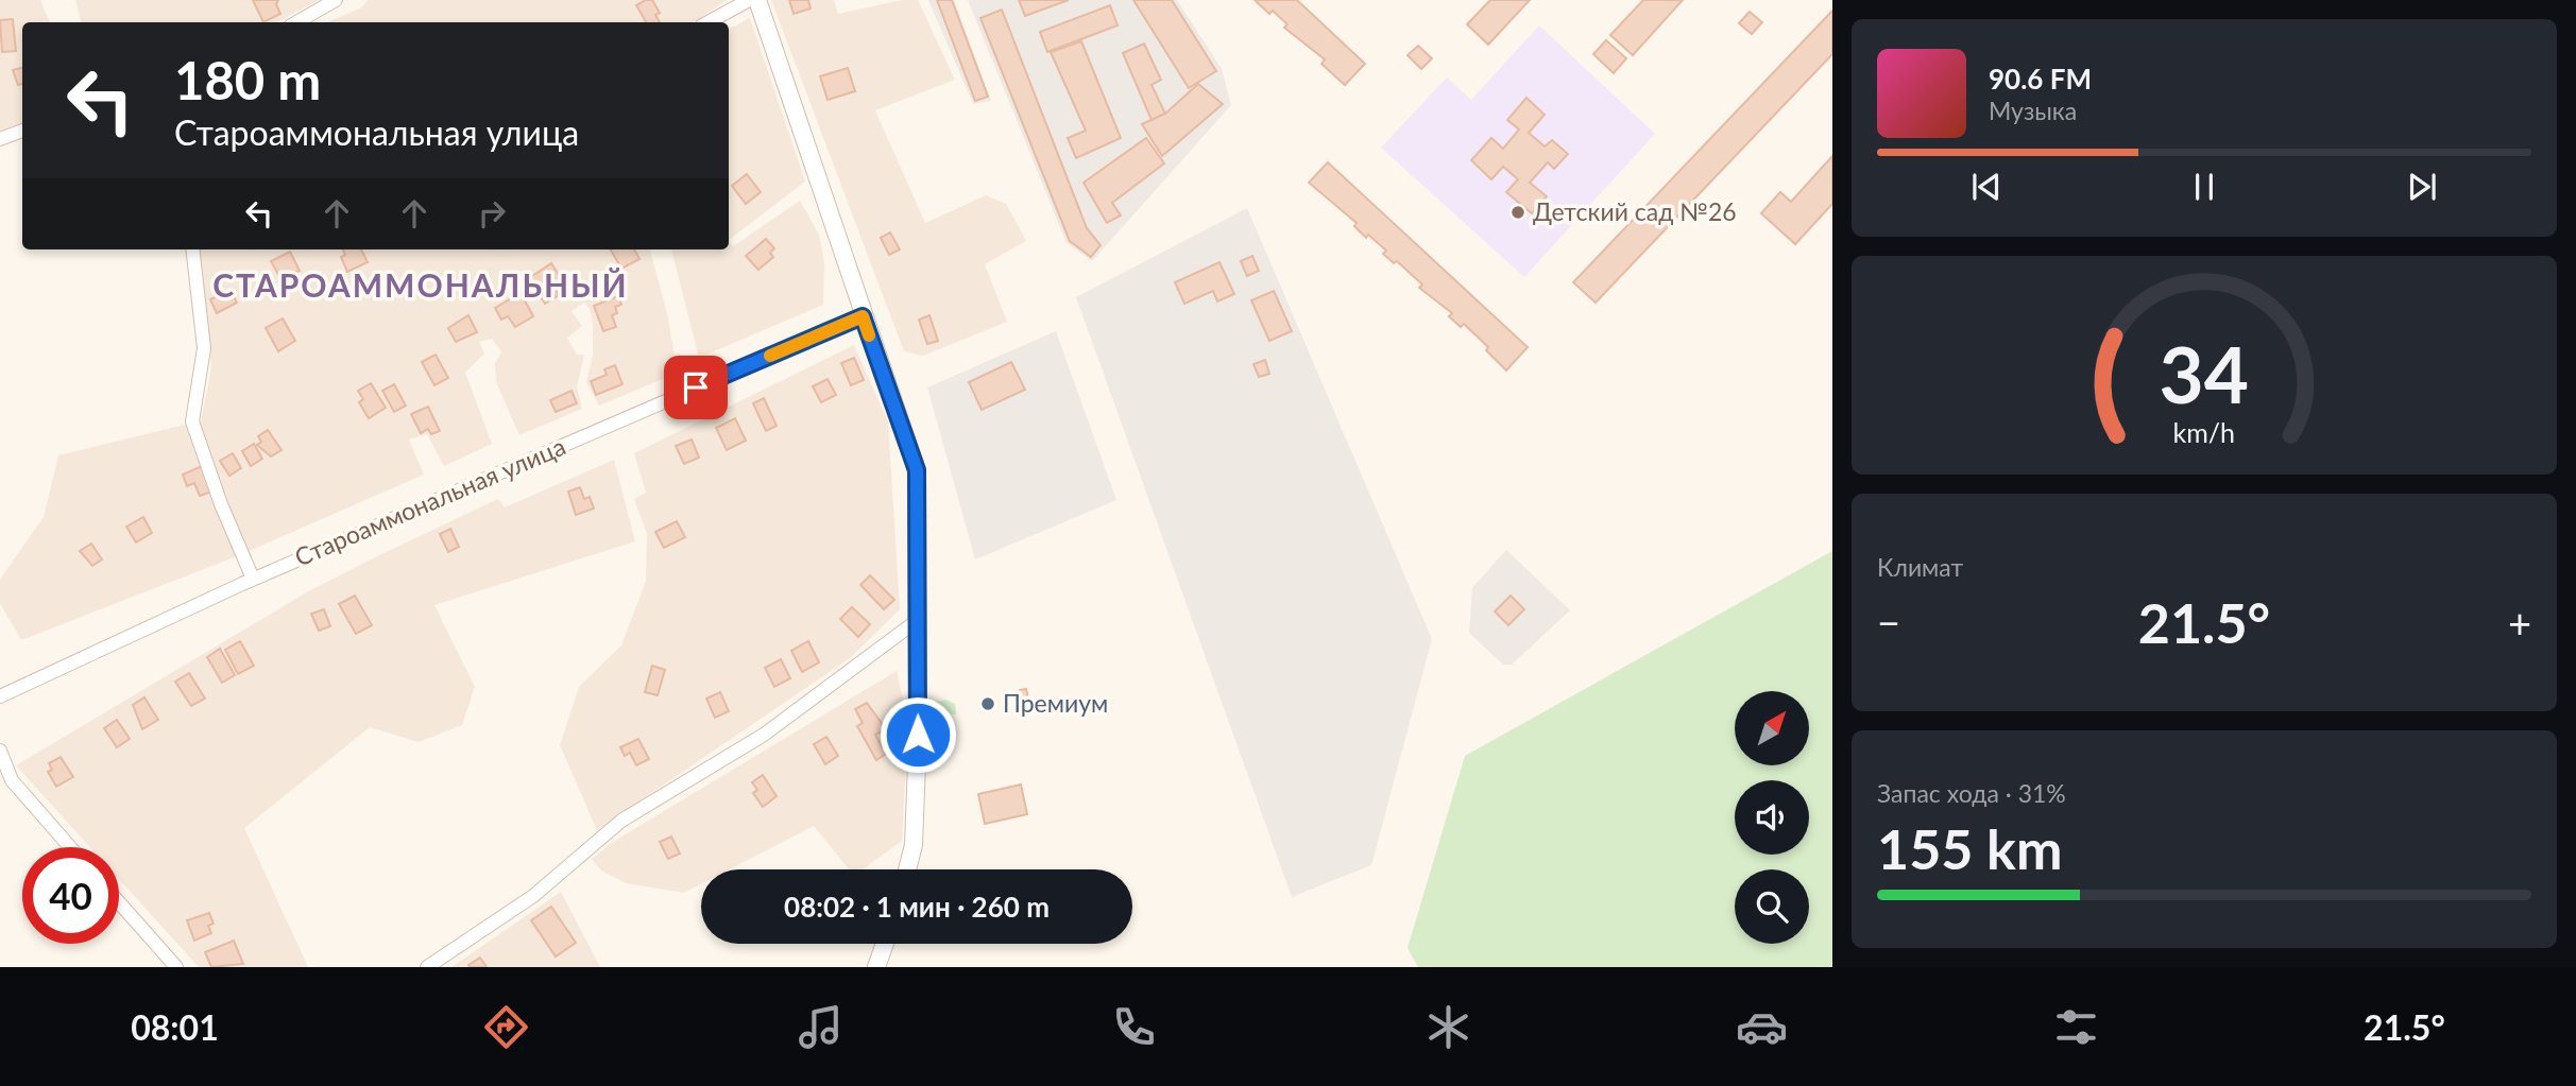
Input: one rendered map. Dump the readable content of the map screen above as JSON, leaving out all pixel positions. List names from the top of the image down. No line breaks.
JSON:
{"streets":{"street":["Староаммональная улица"]},"districts":["СТАРОАММОНАЛЬНЫЙ"],"places":["Детский сад №26","Премиум"],"north":"top right","page":{"turn":["180 m","Староаммональная улица"],"song":["90.6 FM","Музыка"],"tile":["Климат",["Запас хода · 31%","155 km"]],"heat":["−","21.5°","+"],"limit":"40","trip":"08:02 · 1 мин · 260 m","tabs":["08:01","21.5°"],"gauge":["34","km/h"]}}
